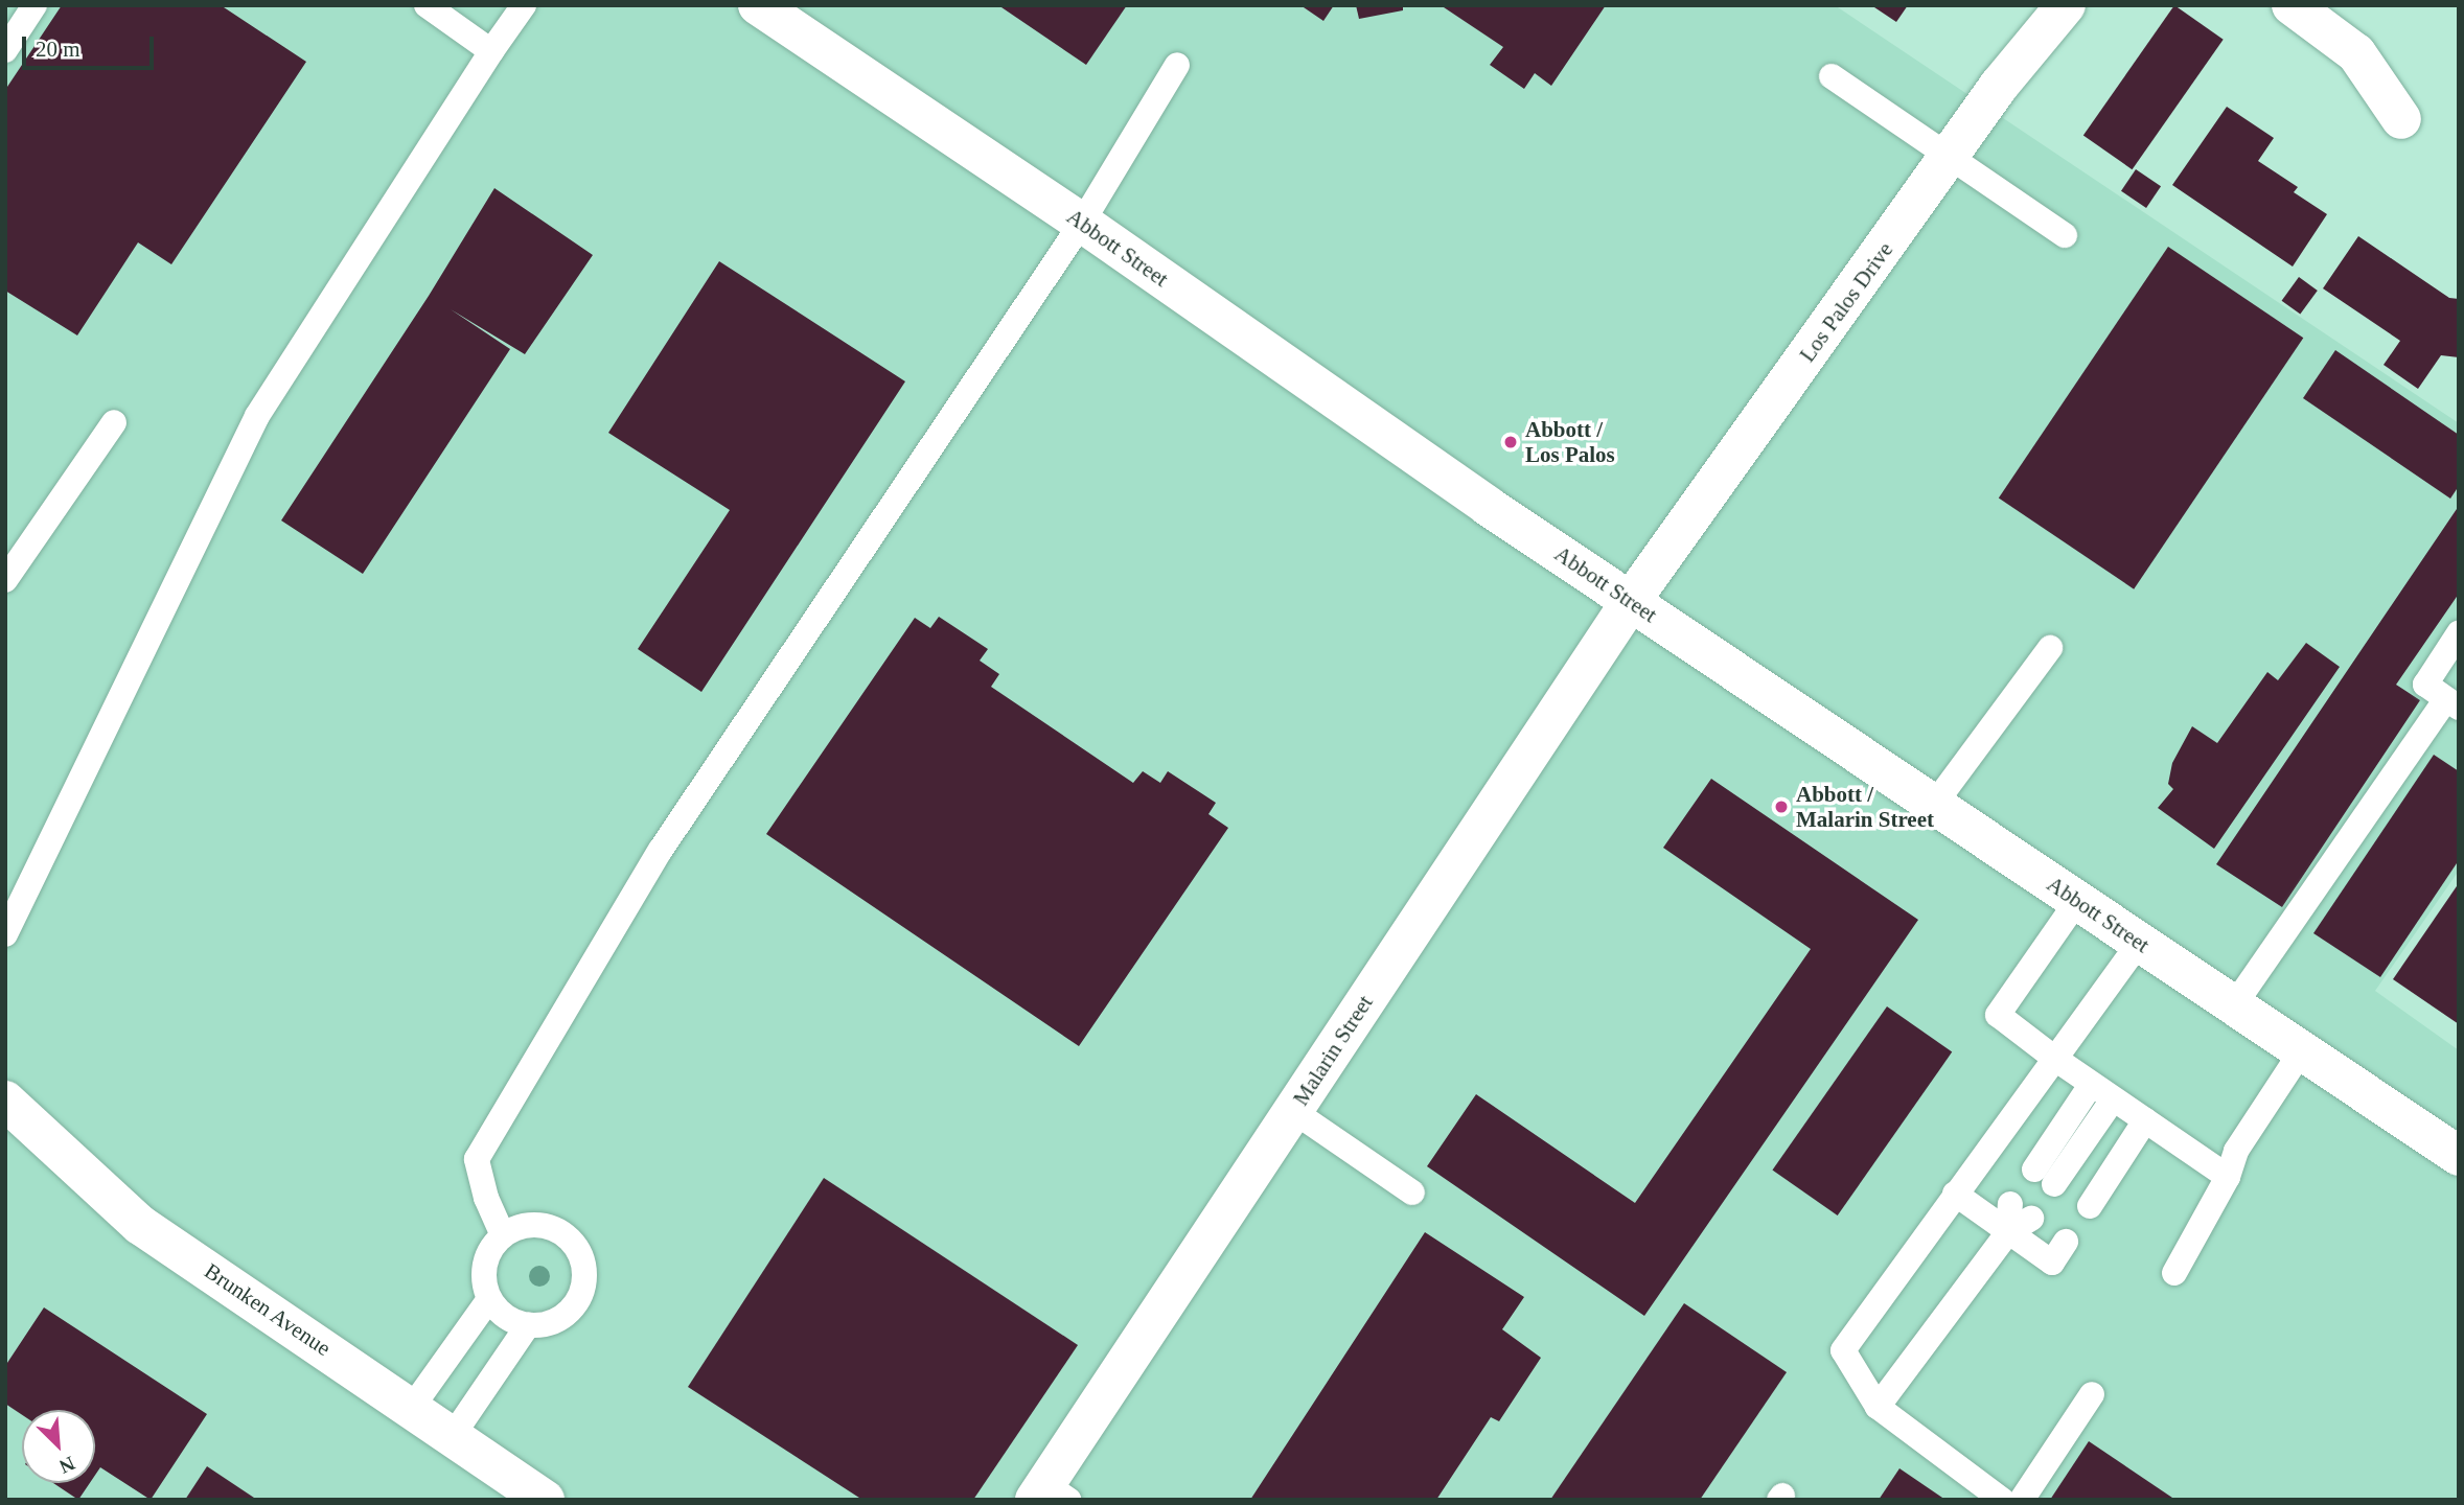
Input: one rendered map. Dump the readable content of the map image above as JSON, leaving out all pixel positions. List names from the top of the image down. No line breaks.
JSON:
{"streets":{"street":["Abbott Street","Los Palos Drive","Malarin Street","Brunken Avenue"]},"crossings":[["Abbott Street","Los Palos Drive"],["Abbott Street","Malarin Street"],["Los Palos Drive","Malarin Street"]],"places":["Abbott / Los Palos","Abbott / Malarin Street"],"scale_bar":"20 m","north":"bottom right"}
